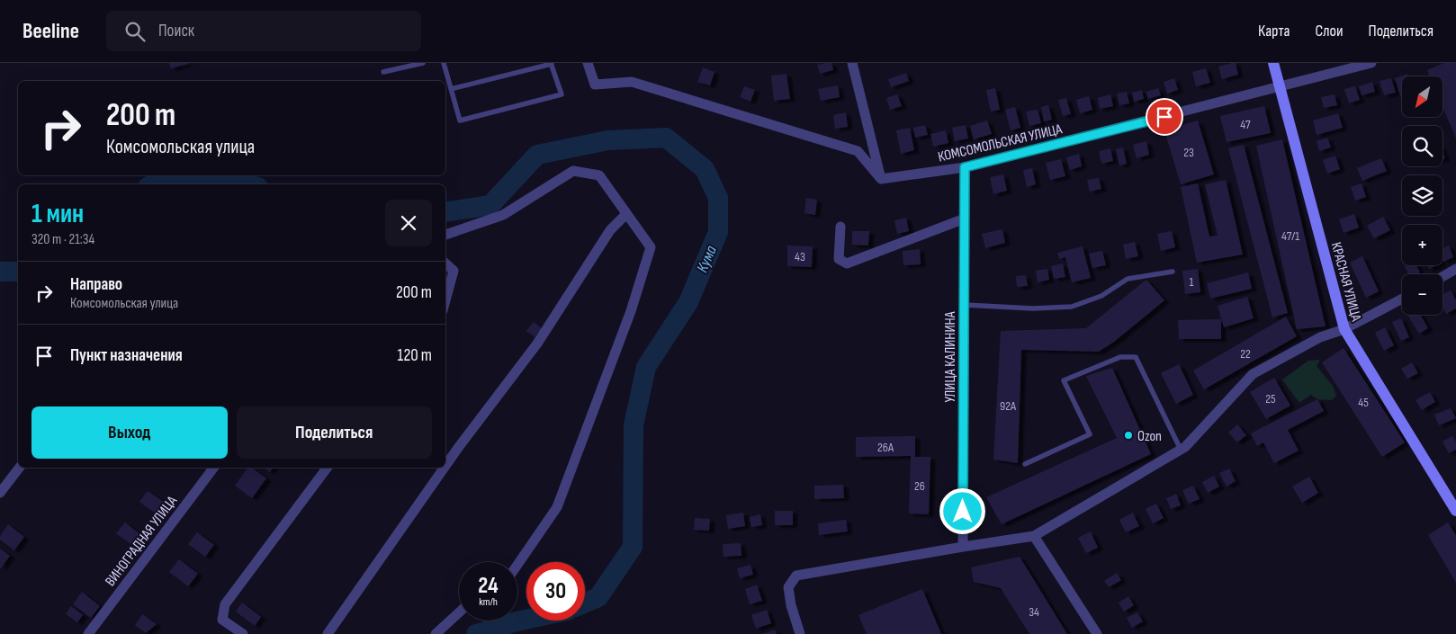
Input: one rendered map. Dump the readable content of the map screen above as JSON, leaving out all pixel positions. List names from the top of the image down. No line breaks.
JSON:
{"streets":{"street":["КОМСОМОЛЬСКАЯ УЛИЦА","КРАСНАЯ УЛИЦА","УЛИЦА КАЛИНИНА","ВИНОГРАДНАЯ УЛИЦА"]},"crossings":[["КОМСОМОЛЬСКАЯ УЛИЦА","КРАСНАЯ УЛИЦА"],["КОМСОМОЛЬСКАЯ УЛИЦА","УЛИЦА КАЛИНИНА"]],"water":["Кума"],"places":["Ozon"],"house_numbers":["47","23","47/1","43","1","22","25","45","92А","26А","26","34"],"north":"bottom left","page":{"header":"Beeline","search":"Поиск","nav":["Карта","Слои","Поделиться"],"map_buttons":["+","−"],"turn":["200 m","Комсомольская улица"],"heading":["1 мин","320 m · 21:34"],"list":[{"name":"Направо","note":"Комсомольская улица","value":"200 m"},{"name":"Пункт назначения","value":"120 m"}],"buttons":["Выход","Поделиться"],"speed":"24 km/h","limit":"30"}}
